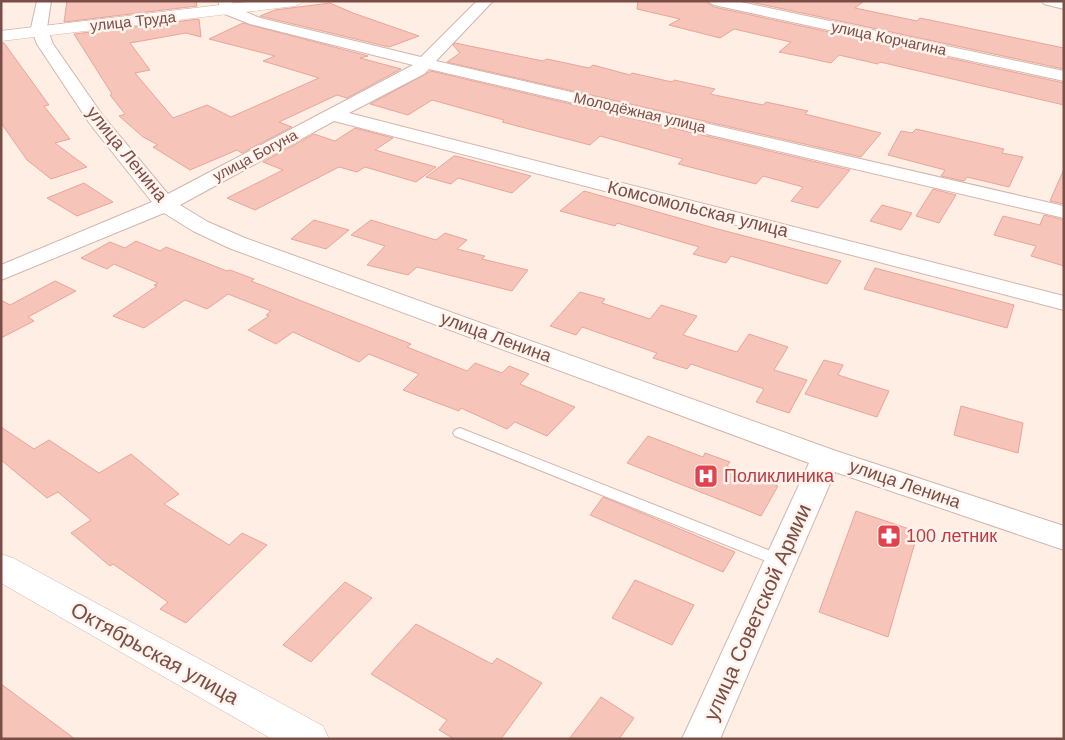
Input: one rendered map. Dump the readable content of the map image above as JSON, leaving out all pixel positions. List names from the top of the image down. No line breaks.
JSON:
{"streets":{"street":["улица Труда","улица Корчагина","Молодёжная улица","улица Ленина","улица Богуна","Комсомольская улица","улица Советской Армии","Октябрьская улица"]},"crossings":[["улица Труда","Молодёжная улица"],["улица Труда","улица Ленина"],["Молодёжная улица","улица Богуна"],["улица Ленина","улица Богуна"],["улица Ленина","улица Советской Армии"],["улица Богуна","Комсомольская улица"]],"places":{"hospital":["Поликлиника"],"pharmacy":["100 летник"]}}
